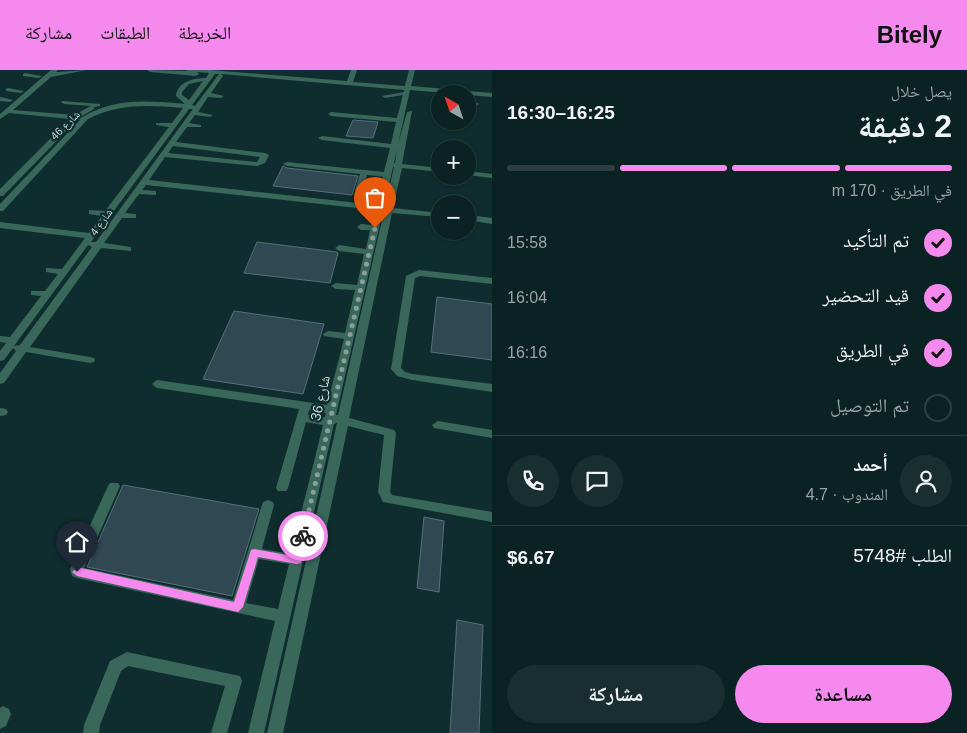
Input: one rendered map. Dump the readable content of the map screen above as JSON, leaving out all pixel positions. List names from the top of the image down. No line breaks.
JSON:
{"streets":{"street":["شارع 46","شارع 4","شارع 36"]},"crossings":[["شارع 46","شارع 4"]],"north":"top left","page":{"header":"Bitely","nav":["الخريطة","الطبقات","مشاركة"],"heading":["2 دقيقة","يصل خلال","16:25–16:30"],"panel":["أحمد","المندوب · 4.7","الطلب #5748","$6.67"],"map_buttons":["+","−"],"bar":"في الطريق · 170 m","list":[["تم التأكيد","15:58"],["قيد التحضير","16:04"],["في الطريق","16:16"],"تم التوصيل"],"buttons":["مساعدة","مشاركة"]}}
